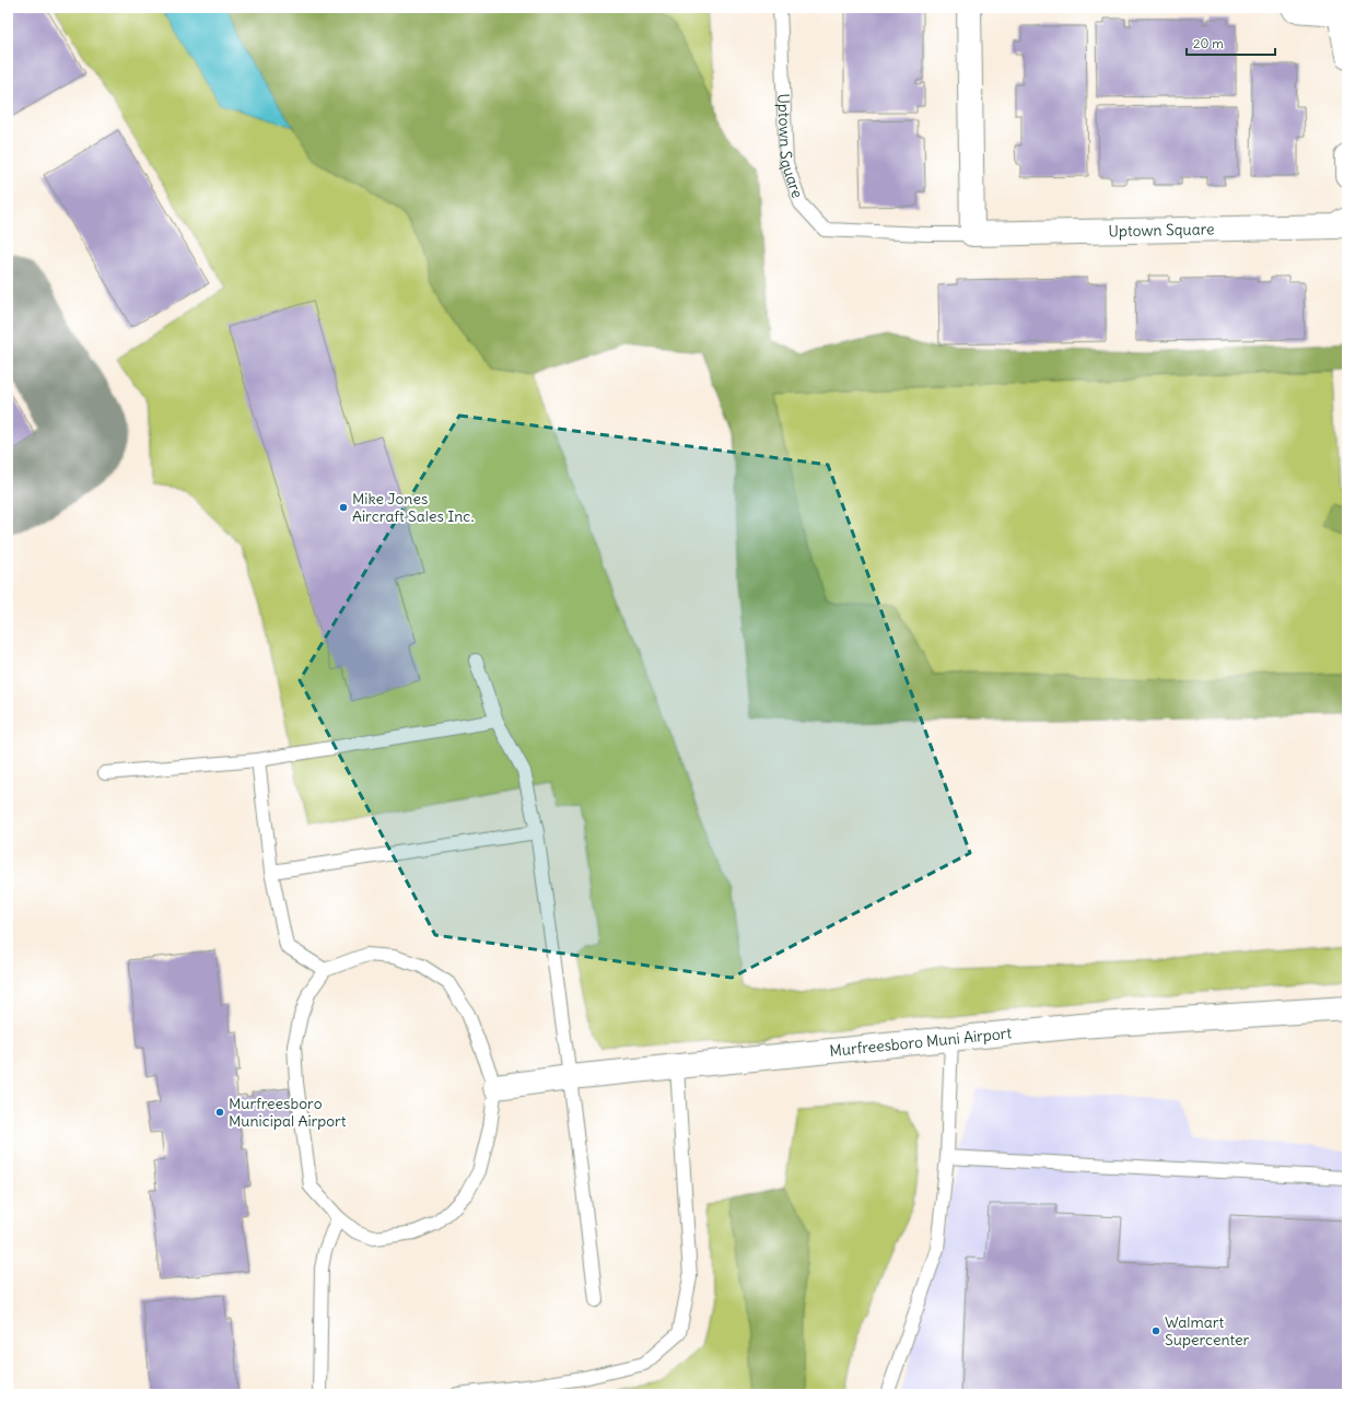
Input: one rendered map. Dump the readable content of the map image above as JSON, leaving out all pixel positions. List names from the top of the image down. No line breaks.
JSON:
{"streets":{"street":["Uptown Square","Murfreesboro Muni Airport"]},"places":["Mike Jones Aircraft Sales Inc.","Murfreesboro Municipal Airport","Walmart Supercenter"],"scale_bar":"20 m"}
